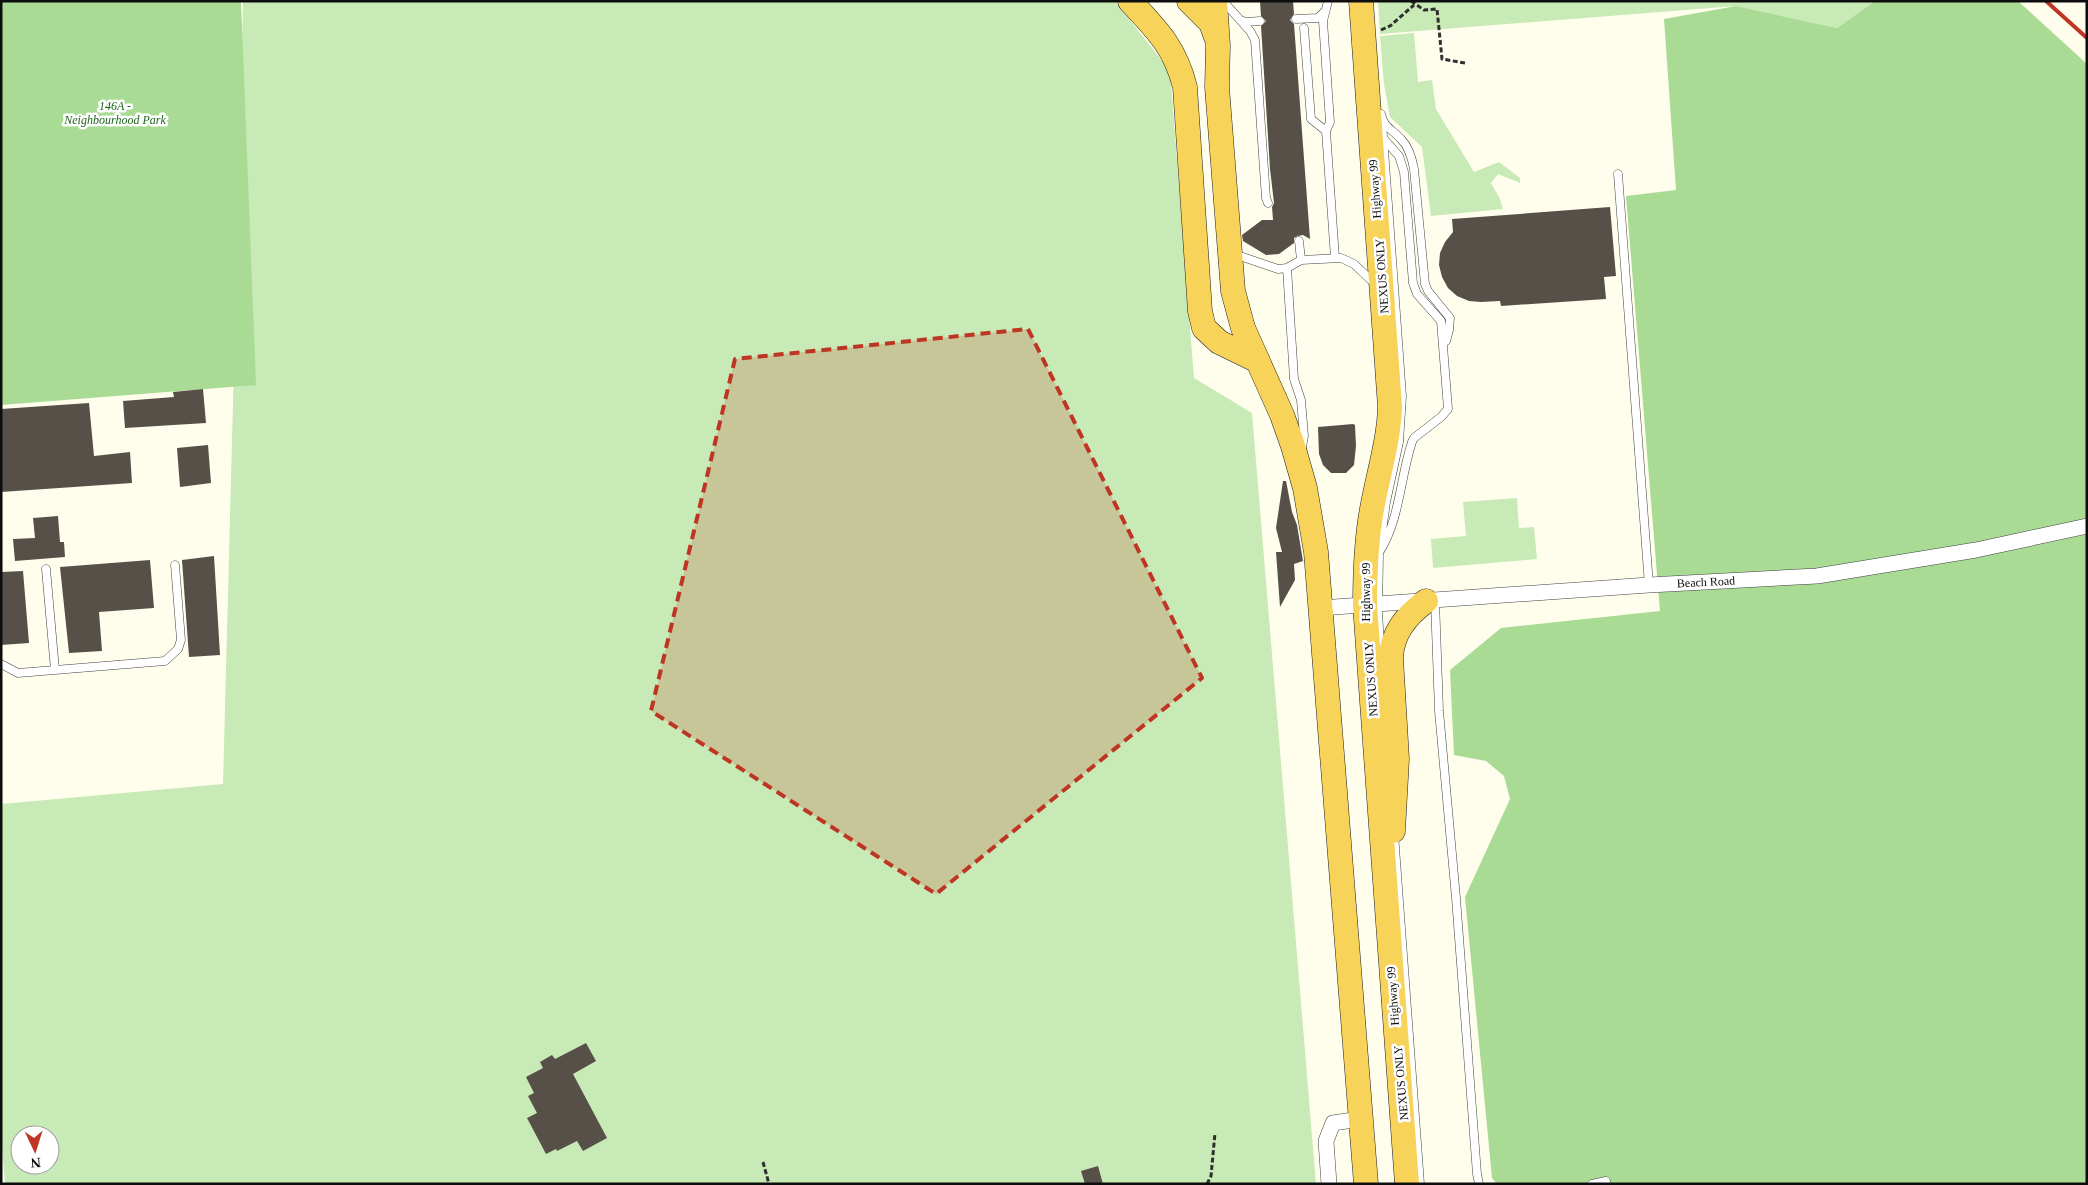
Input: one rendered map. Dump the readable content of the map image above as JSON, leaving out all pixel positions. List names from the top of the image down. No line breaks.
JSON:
{"streets":{"highway":["Highway 99"],"street":["Beach Road"],"lane":["NEXUS ONLY"]},"crossings":[["Highway 99","NEXUS ONLY"],["Highway 99","Beach Road"],["NEXUS ONLY","Beach Road"]],"parks":["146A - Neighbourhood Park"],"north":"bottom"}
